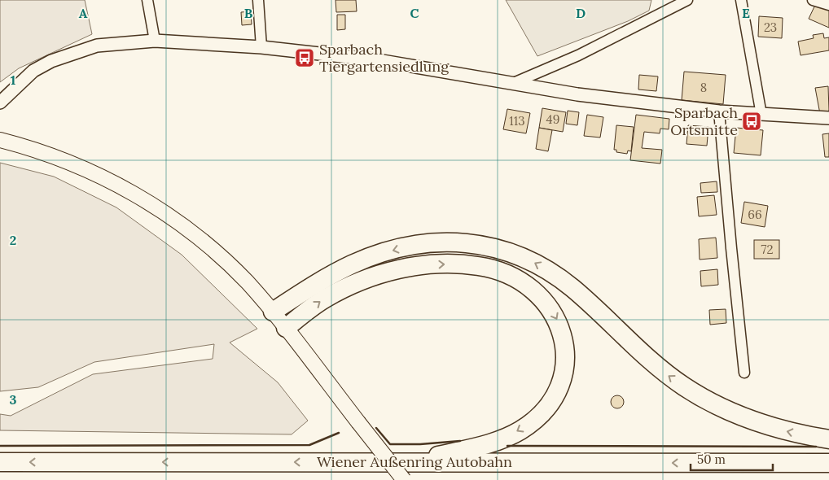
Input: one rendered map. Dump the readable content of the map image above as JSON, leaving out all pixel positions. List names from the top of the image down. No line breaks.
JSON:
{"streets":{"highway":["Wiener Außenring Autobahn"]},"one_way":["Wiener Außenring Autobahn"],"places":{"bus stop":["Sparbach Tiergartensiedlung","Sparbach Ortsmitte"]},"house_numbers":["23","8","49","113","66","72"],"scale_bar":"50 m","grid":{"columns":["A","B","C","D","E"],"rows":["1","2","3"]}}
